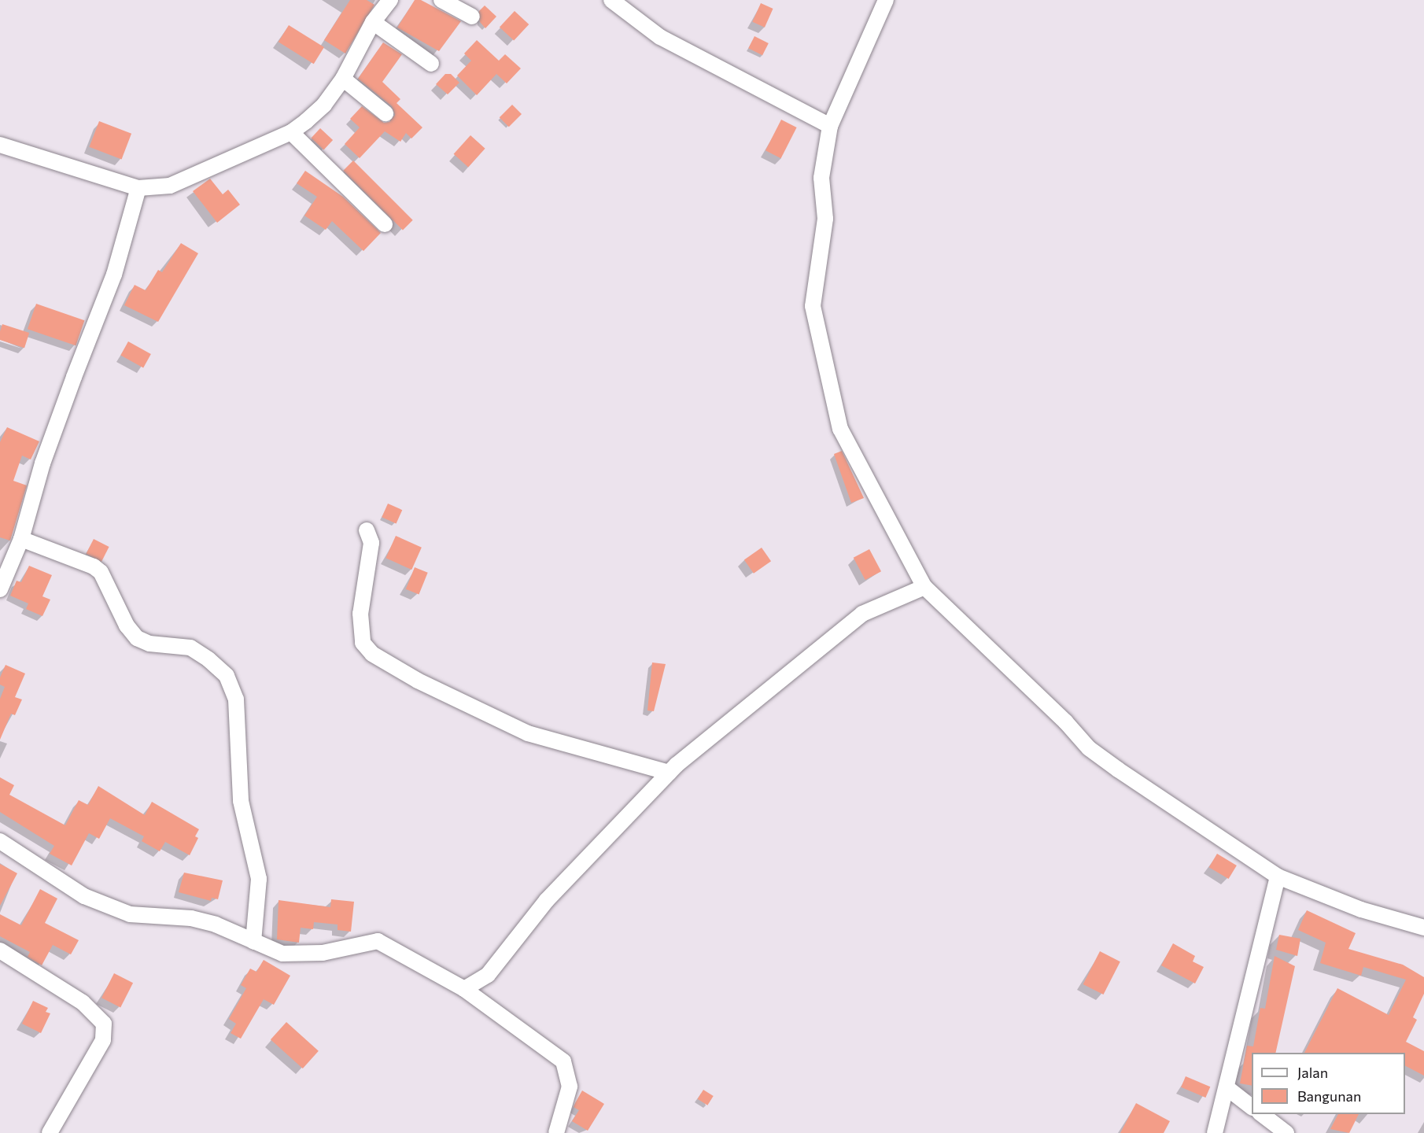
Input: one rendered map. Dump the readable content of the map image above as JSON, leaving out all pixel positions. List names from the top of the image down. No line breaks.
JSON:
{"legend":["Jalan","Bangunan"]}
